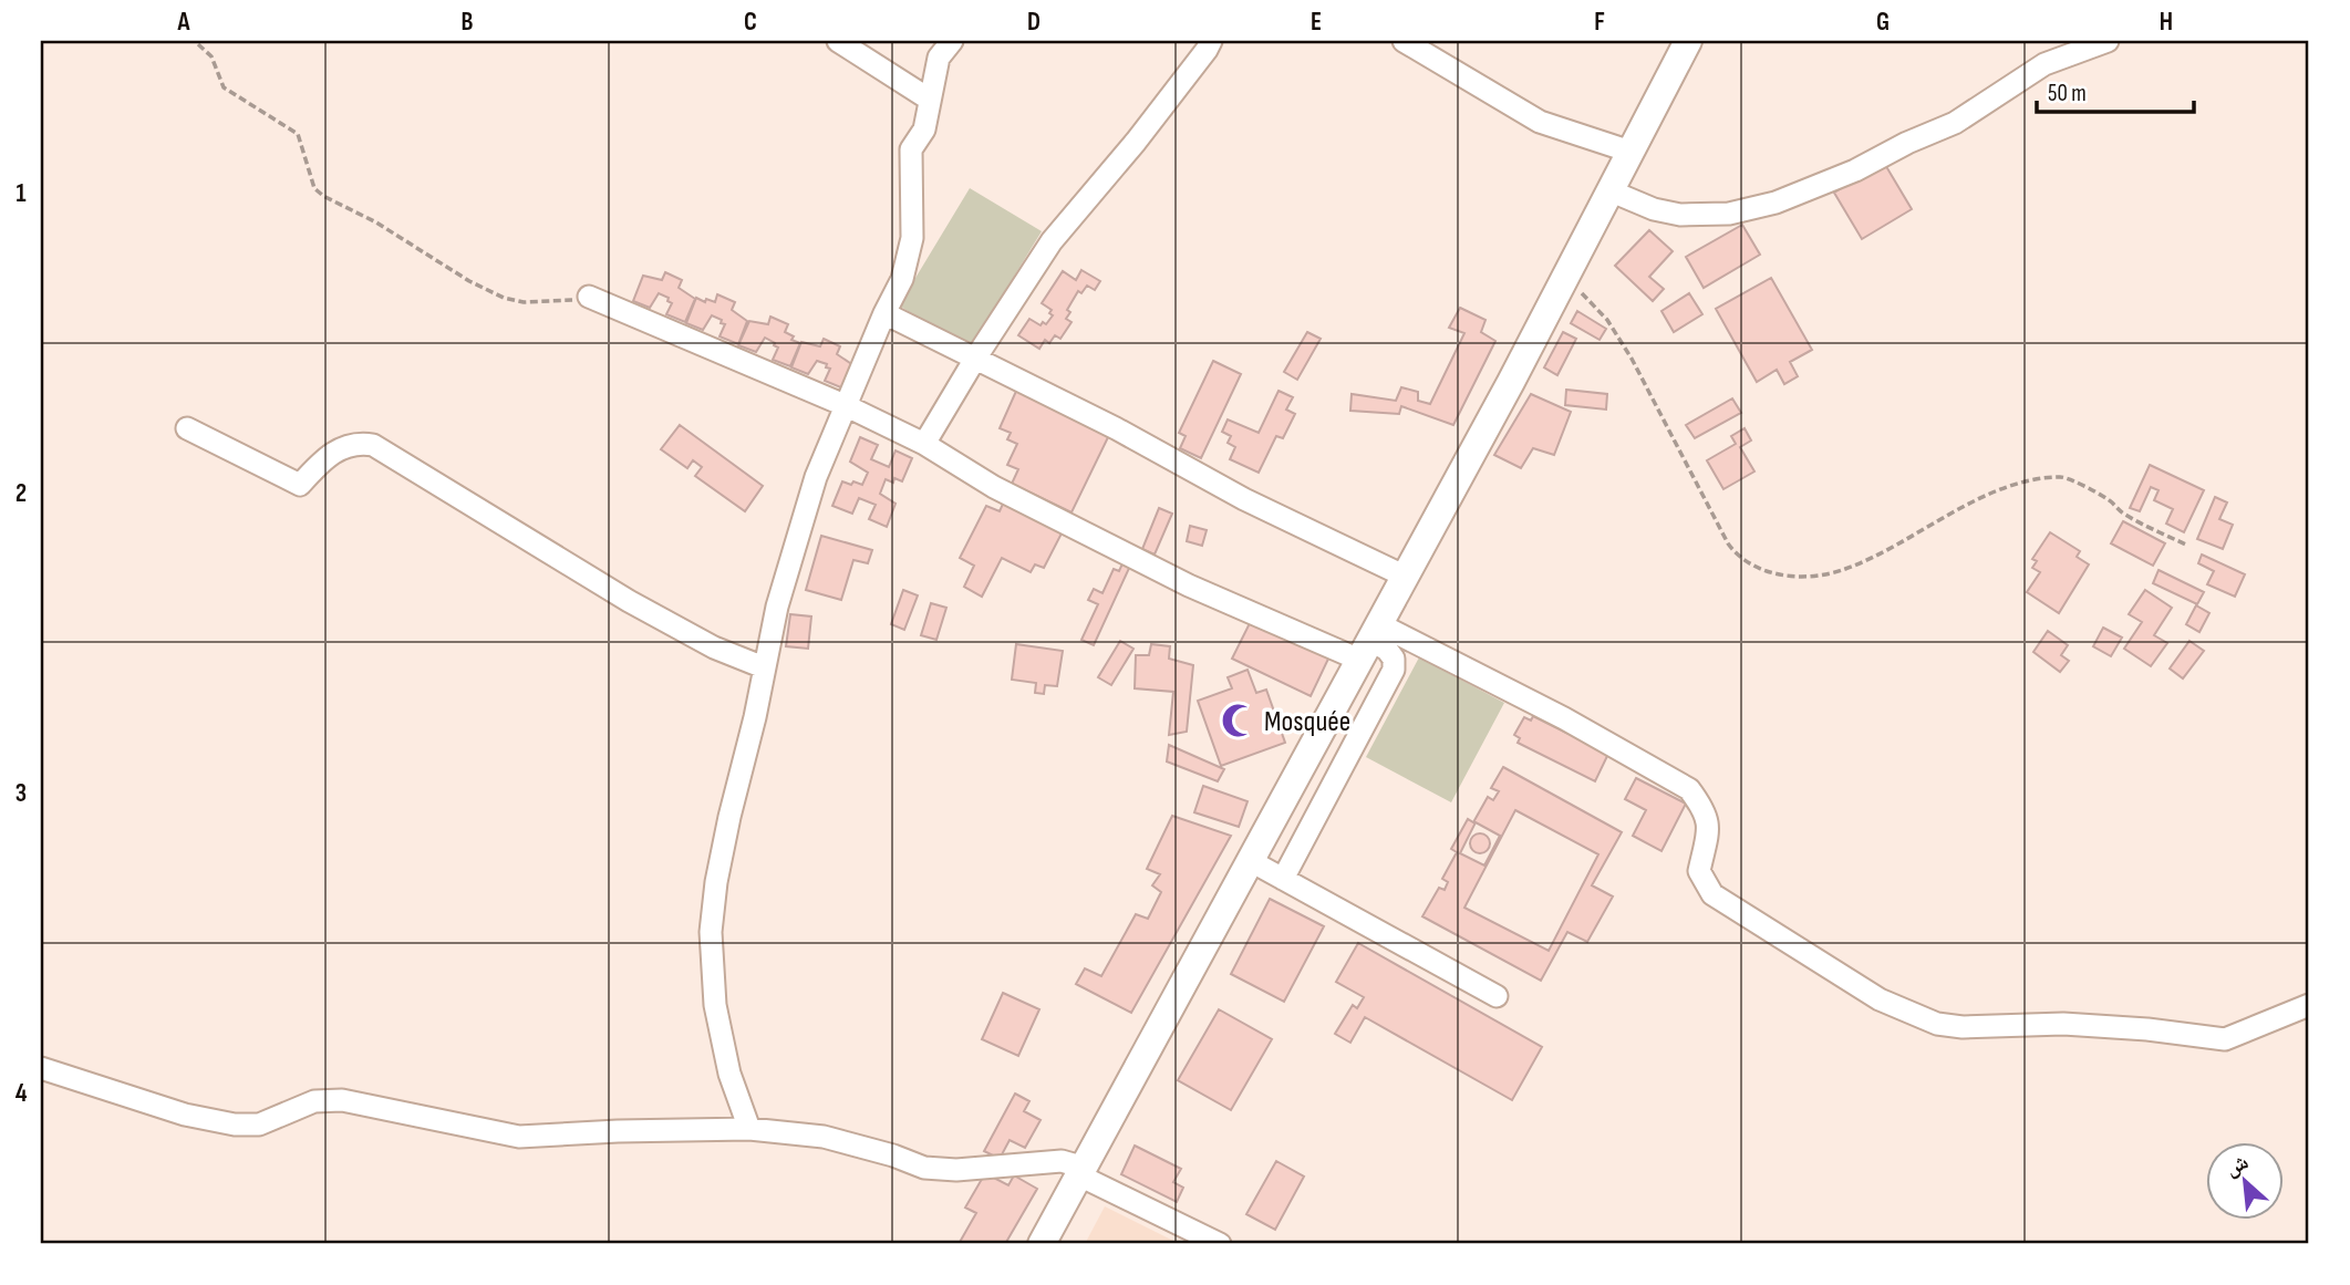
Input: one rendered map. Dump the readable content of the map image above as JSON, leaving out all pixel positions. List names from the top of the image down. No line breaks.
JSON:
{"places":{"mosque":["Mosquée"]},"scale_bar":"50 m","north":"top left","grid":{"columns":["A","B","C","D","E","F","G","H"],"rows":["1","2","3","4"]}}
